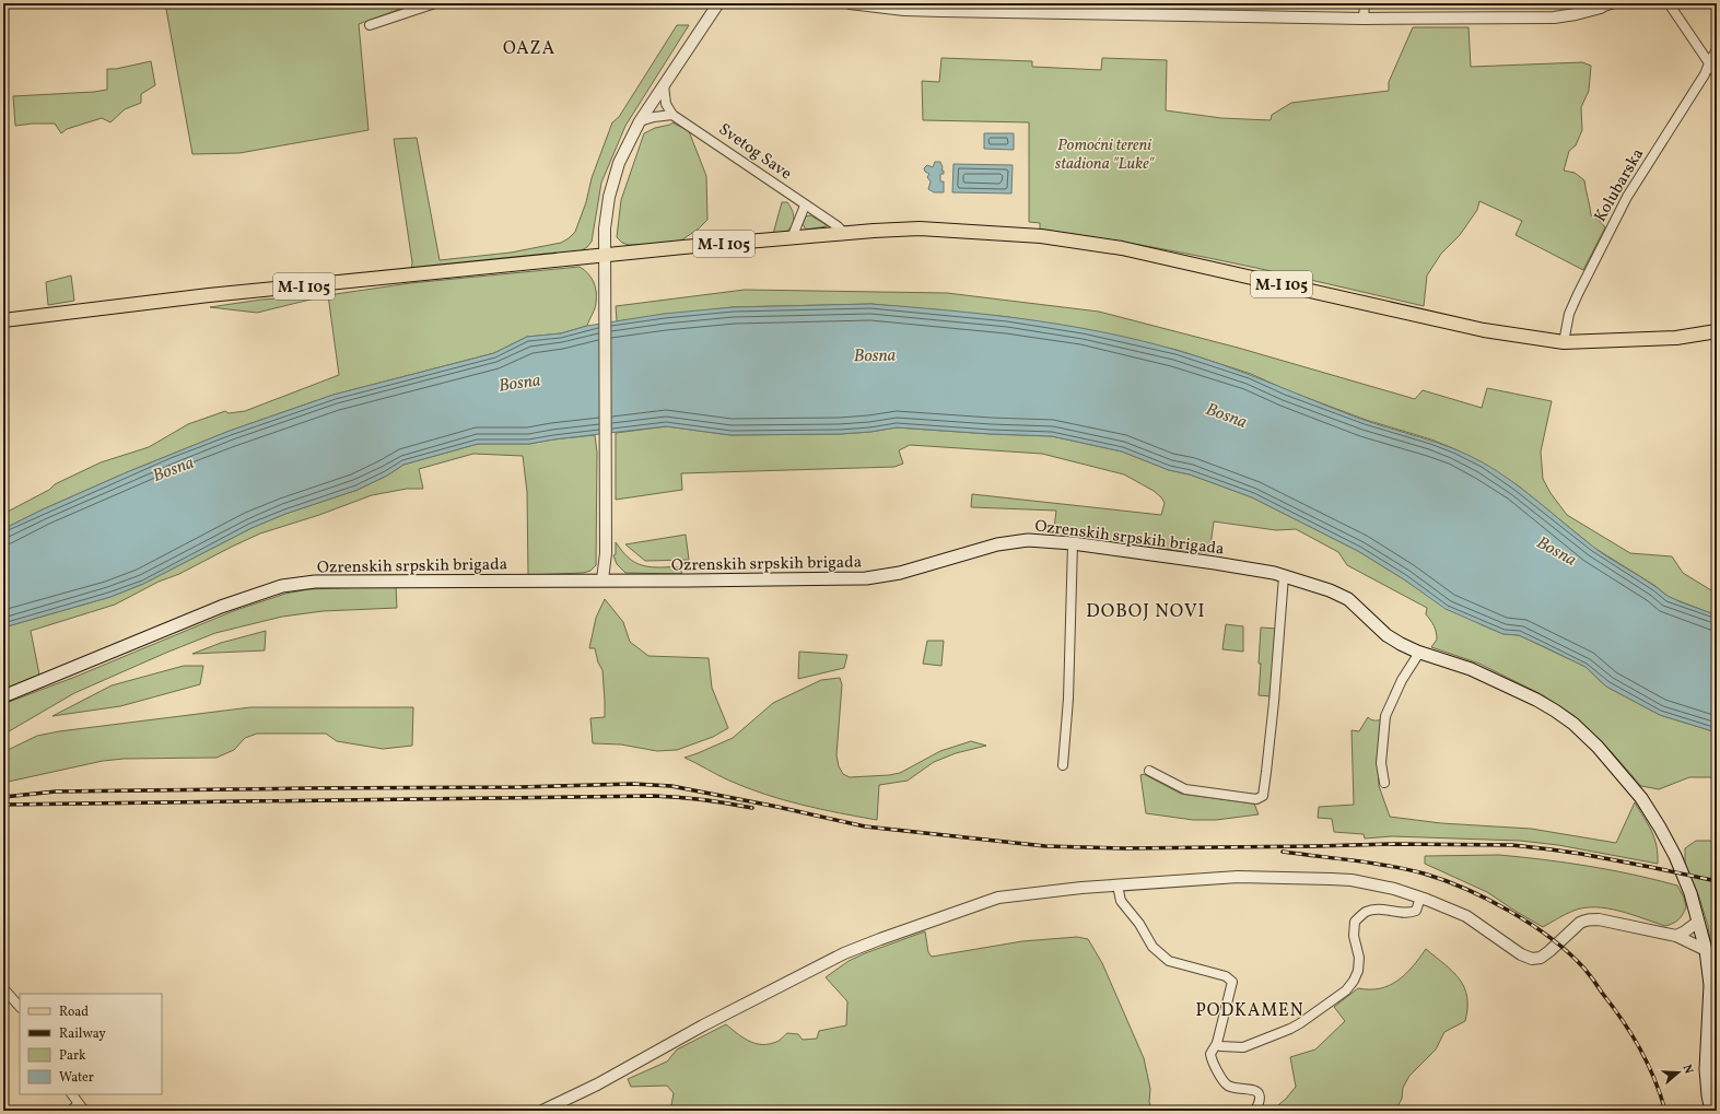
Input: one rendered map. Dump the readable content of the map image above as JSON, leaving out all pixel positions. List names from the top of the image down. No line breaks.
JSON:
{"streets":{"main road":["M-I 105","Ozrenskih srpskih brigada"],"street":["Svetog Save","Kolubarska"]},"crossings":[["Svetog Save","M-I 105"],["Kolubarska","M-I 105"]],"districts":["OAZA","DOBOJ NOVI","PODKAMEN"],"water":["Bosna"],"parks":["Pomoćni tereni stadiona \"Luke\""],"legend":["Road","Railway","Park","Water"],"north":"right"}
